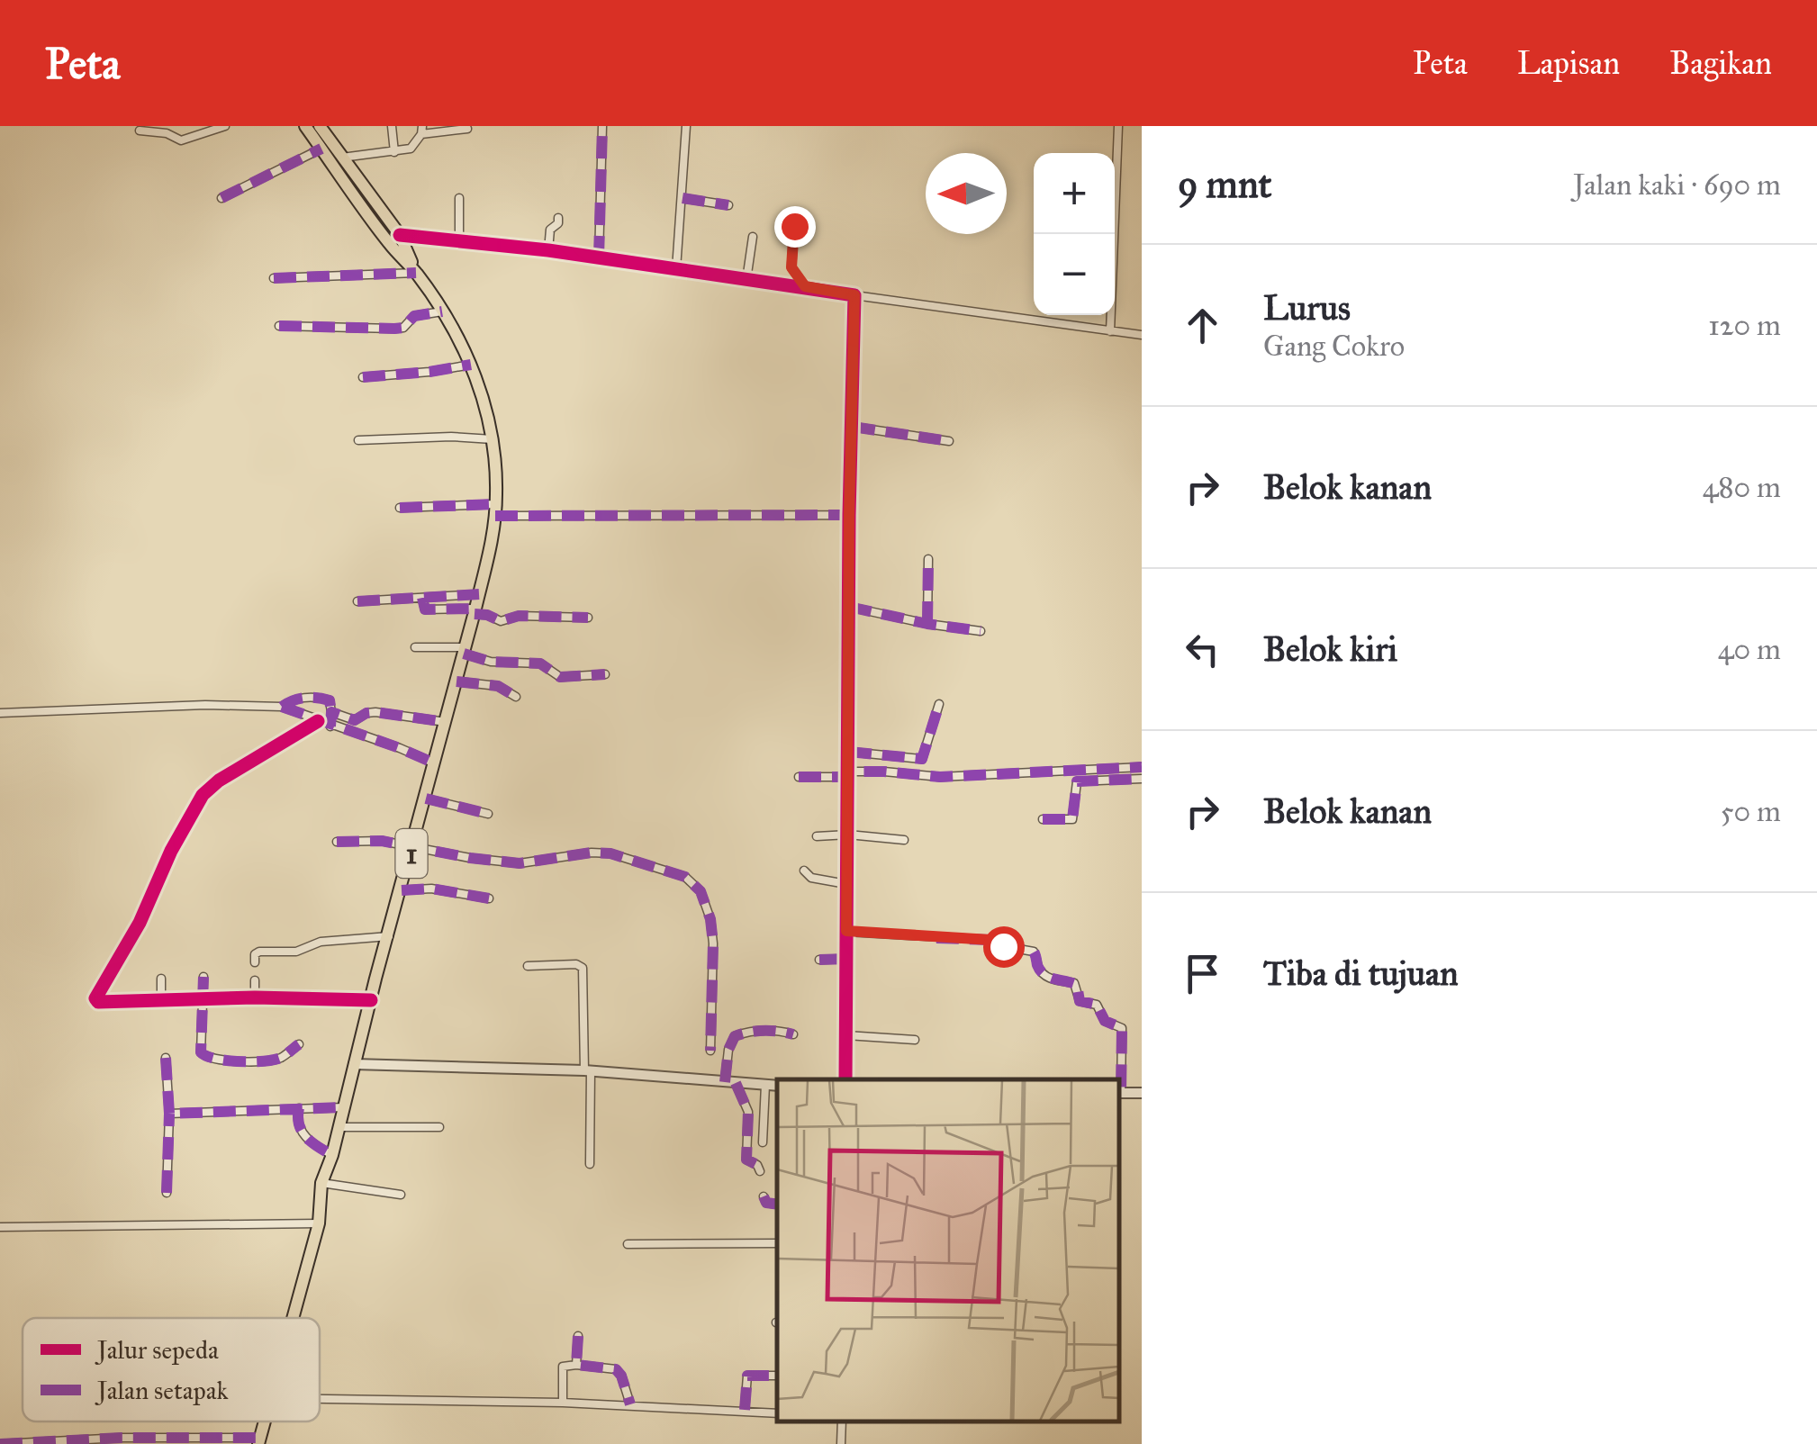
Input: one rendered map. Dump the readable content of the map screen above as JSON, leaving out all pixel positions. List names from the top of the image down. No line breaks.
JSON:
{"streets":{"highway":["1"]},"legend":["Jalur sepeda","Jalan setapak"],"north":"left","page":{"header":"Peta","nav":["Peta","Lapisan","Bagikan"],"heading":["9 mnt","Jalan kaki · 690 m"],"map_buttons":["+","−"],"list":[["Lurus","Gang Cokro","120 m"],["Belok kanan","480 m"],["Belok kiri","40 m"],["Belok kanan","50 m"],"Tiba di tujuan"]}}
